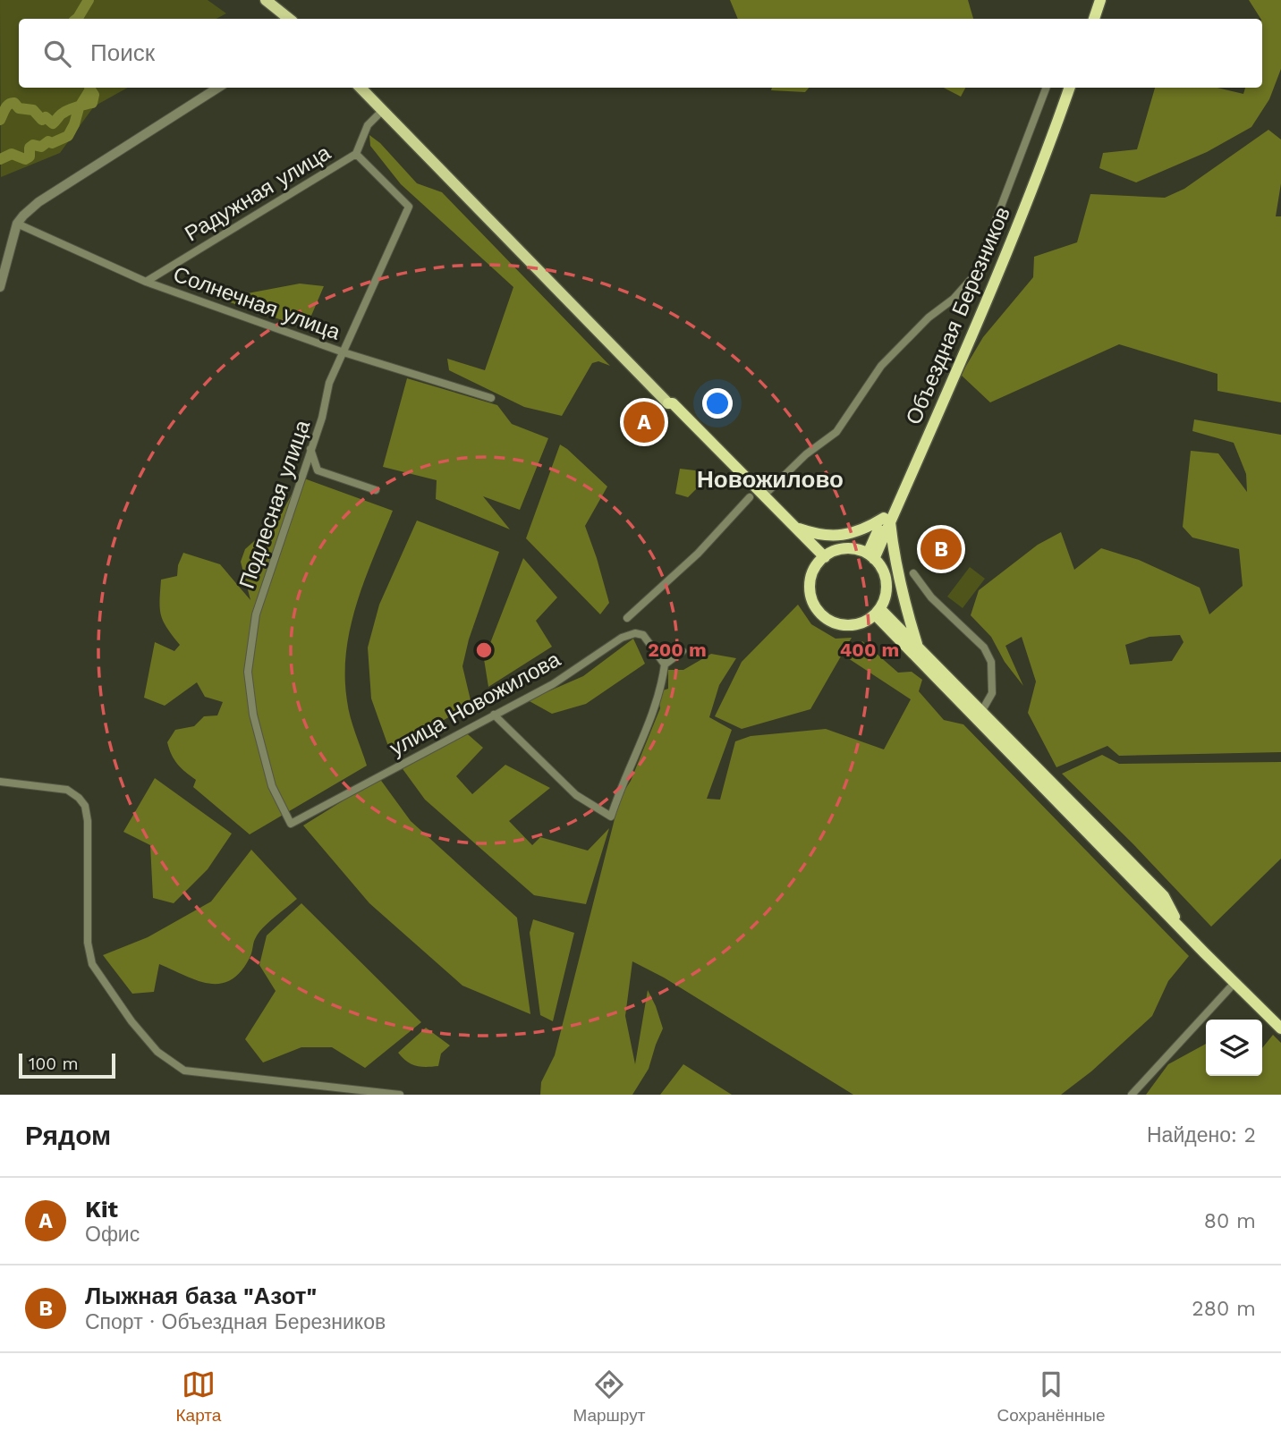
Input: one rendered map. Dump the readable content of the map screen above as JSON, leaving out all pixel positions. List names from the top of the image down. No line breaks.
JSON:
{"streets":{"highway":["Объездная Березников"],"street":["Радужная улица","Солнечная улица","Подлесная улица","улица Новожилова"]},"crossings":[["Радужная улица","Солнечная улица"],["Радужная улица","Подлесная улица"],["Солнечная улица","Подлесная улица"],["Подлесная улица","улица Новожилова"]],"districts":["Новожилово"],"scale_bar":"100 m","page":{"search":"Поиск","pins":["A","B"],"scale":"100 m","heading":["Рядом","Найдено: 2"],"list":[{"mark":"A","name":"Kit","note":"Офис","value":"80 m"},{"mark":"B","name":"Лыжная база \"Азот\"","note":"Спорт · Объездная Березников","value":"280 m"}],"nav":["Карта","Маршрут","Сохранённые"]},"rings":["200 m","400 m"]}
